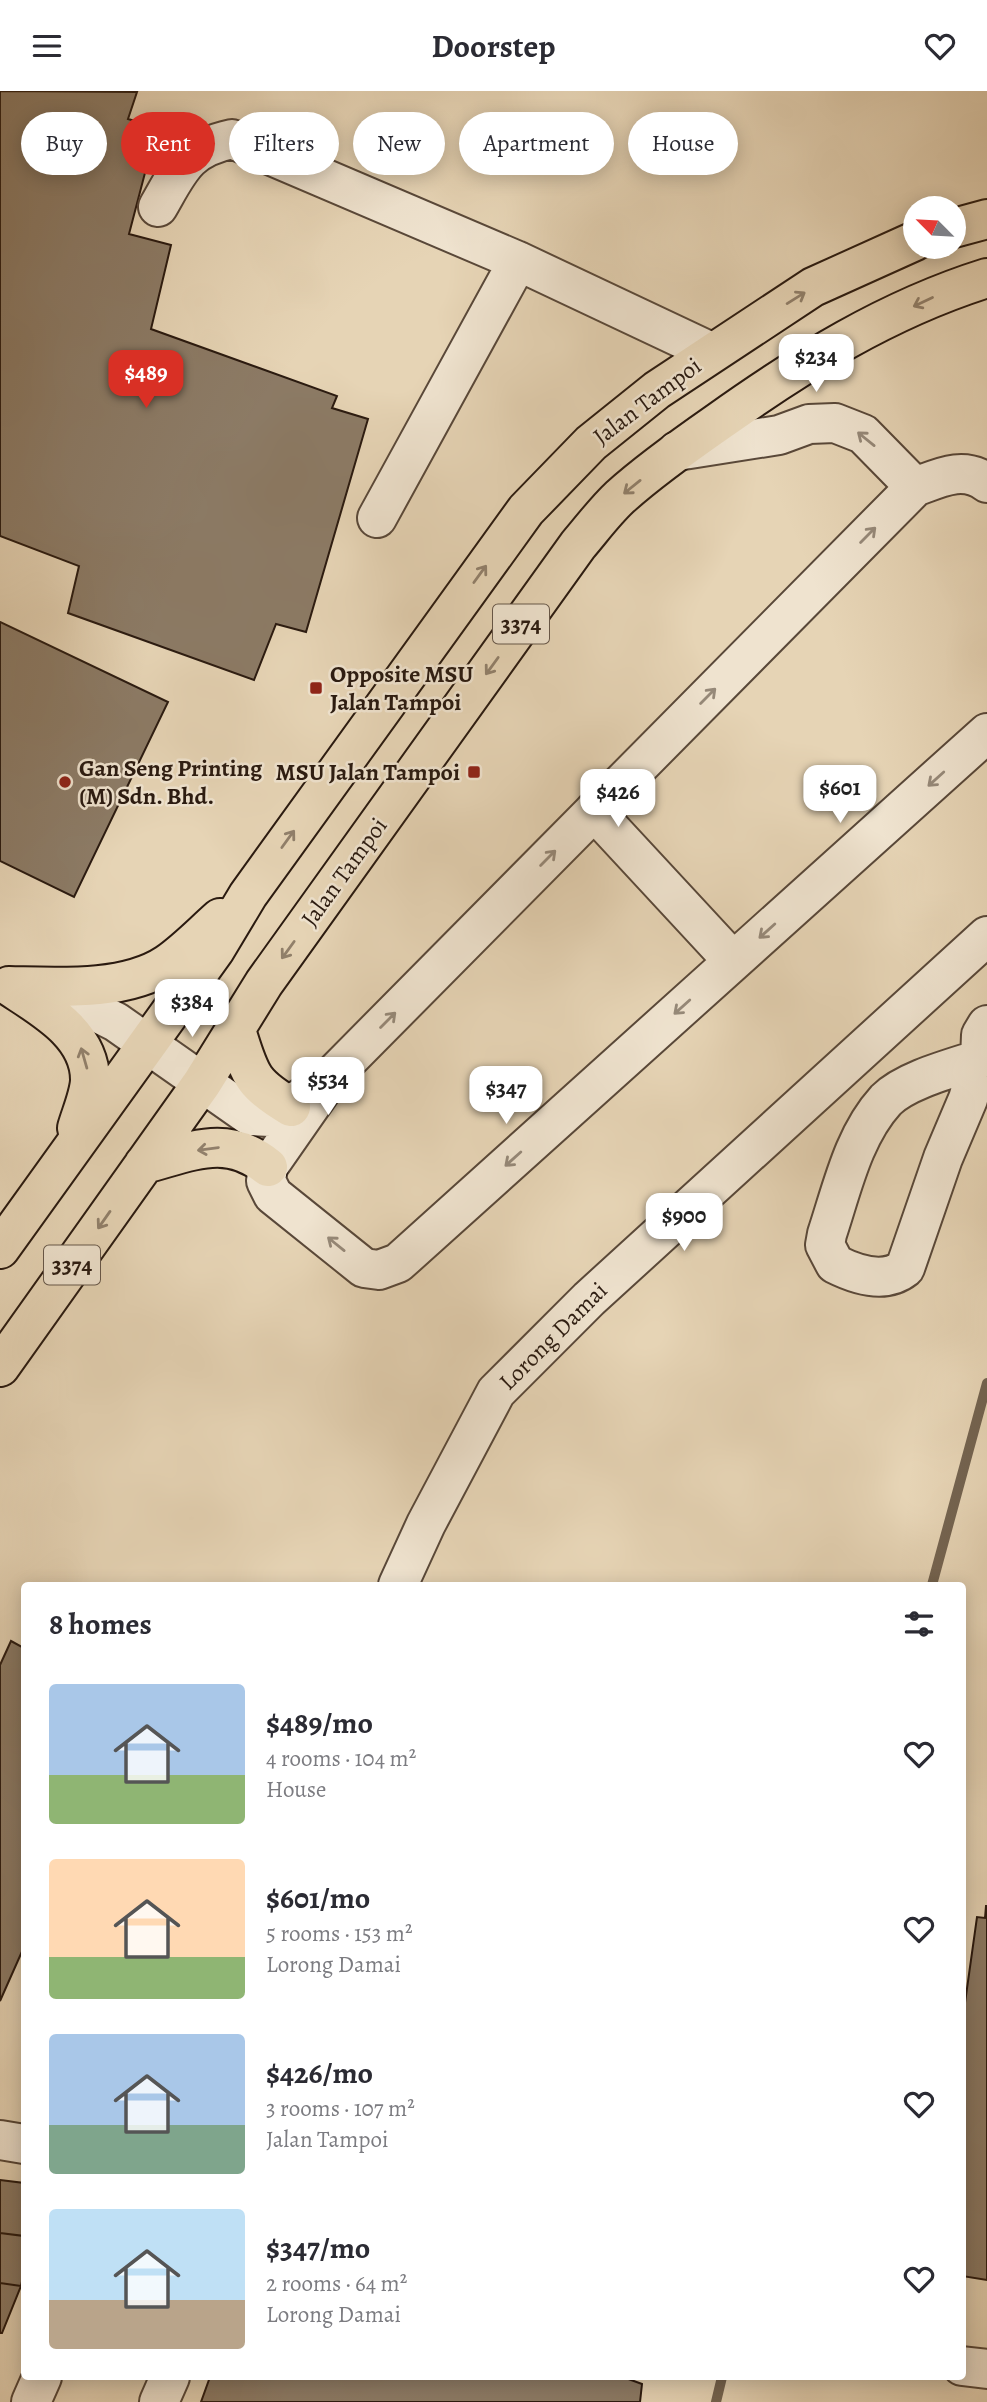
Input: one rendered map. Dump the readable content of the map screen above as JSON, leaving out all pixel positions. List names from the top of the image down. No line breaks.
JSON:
{"streets":{"main road":["Jalan Tampoi","3374"],"street":["Lorong Damai"]},"places":{"transit":["Opposite MSU Jalan Tampoi","MSU Jalan Tampoi"],"other":["Gan Seng Printing (M) Sdn. Bhd."]},"north":"top left","page":{"header":"Doorstep","chip":["Buy","Rent","Filters","New","Apartment","House"],"price":["$234","$489","$601","$426","$384","$534","$347","$900"],"heading":"8 homes","list":[{"name":"$489/mo","note":"4 rooms · 104 m² · House"},{"name":"$601/mo","note":"5 rooms · 153 m² · Lorong Damai"},{"name":"$426/mo","note":"3 rooms · 107 m² · Jalan Tampoi"},{"name":"$347/mo","note":"2 rooms · 64 m² · Lorong Damai"}]}}
